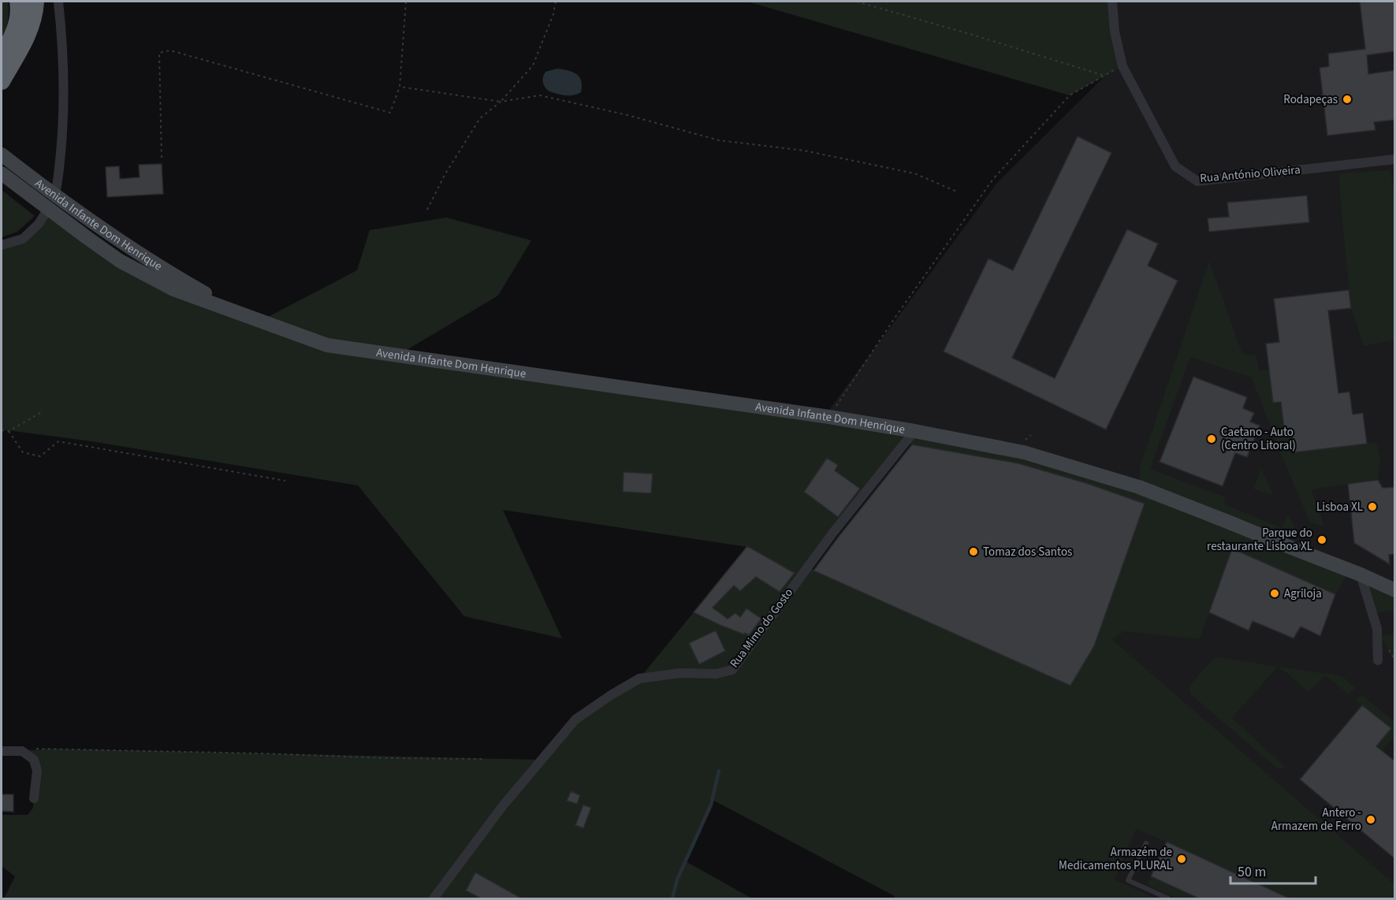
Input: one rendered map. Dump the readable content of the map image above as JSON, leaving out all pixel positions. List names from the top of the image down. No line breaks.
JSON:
{"streets":{"main road":["Avenida Infante Dom Henrique"],"street":["Rua António Oliveira","Rua Mimo do Gosto"]},"crossings":[["Avenida Infante Dom Henrique","Rua Mimo do Gosto"]],"places":["Rodapeças","Caetano - Auto (Centro Litoral)","Lisboa XL","Parque do restaurante Lisboa XL","Tomaz dos Santos","Agriloja","Antero - Armazem de Ferro","Armazém de Medicamentos PLURAL"],"scale_bar":"50 m"}
